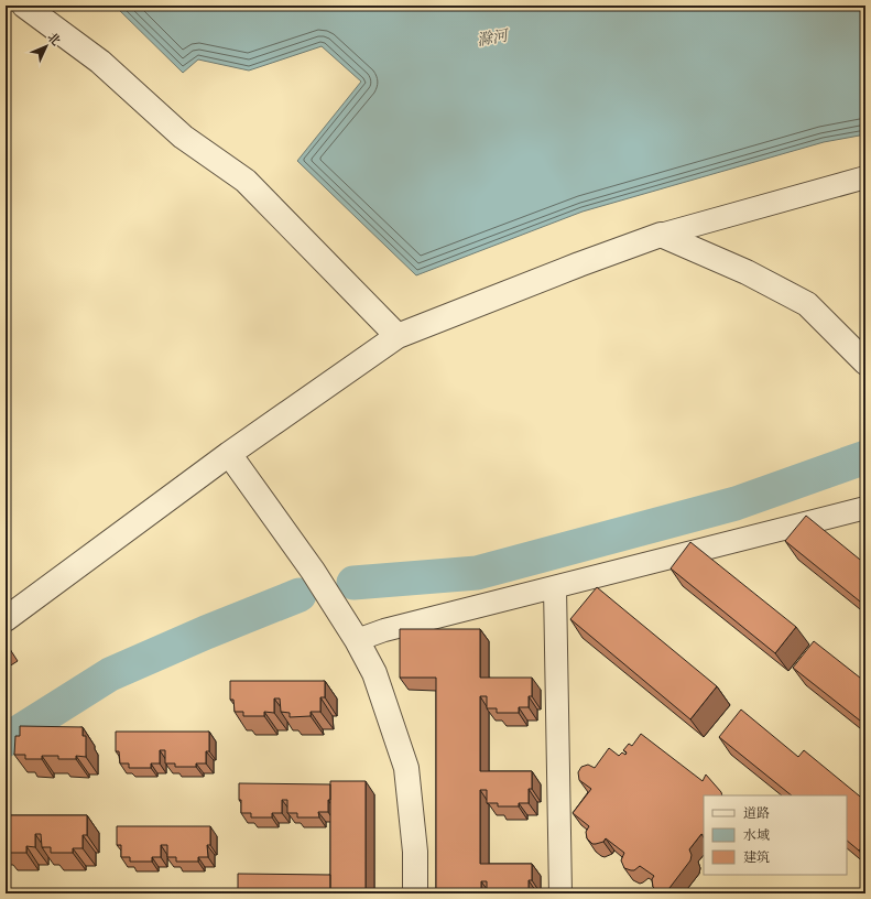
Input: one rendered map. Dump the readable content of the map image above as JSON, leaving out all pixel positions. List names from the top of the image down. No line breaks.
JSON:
{"water":["滁河"],"legend":["道路","水域","建筑"],"north":"top right"}
